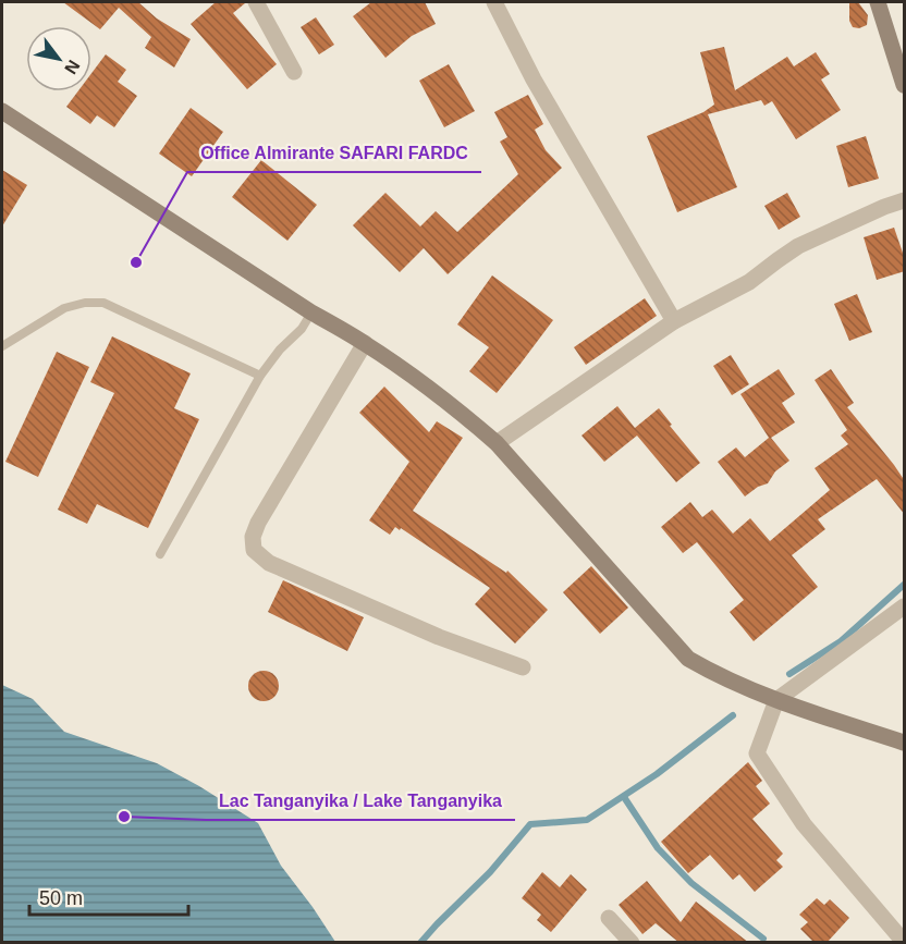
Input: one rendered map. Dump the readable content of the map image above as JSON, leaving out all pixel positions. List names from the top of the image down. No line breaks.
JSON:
{"places":["Office Almirante SAFARI FARDC","Lac Tanganyika / Lake Tanganyika"],"scale_bar":"50 m","north":"bottom right"}
